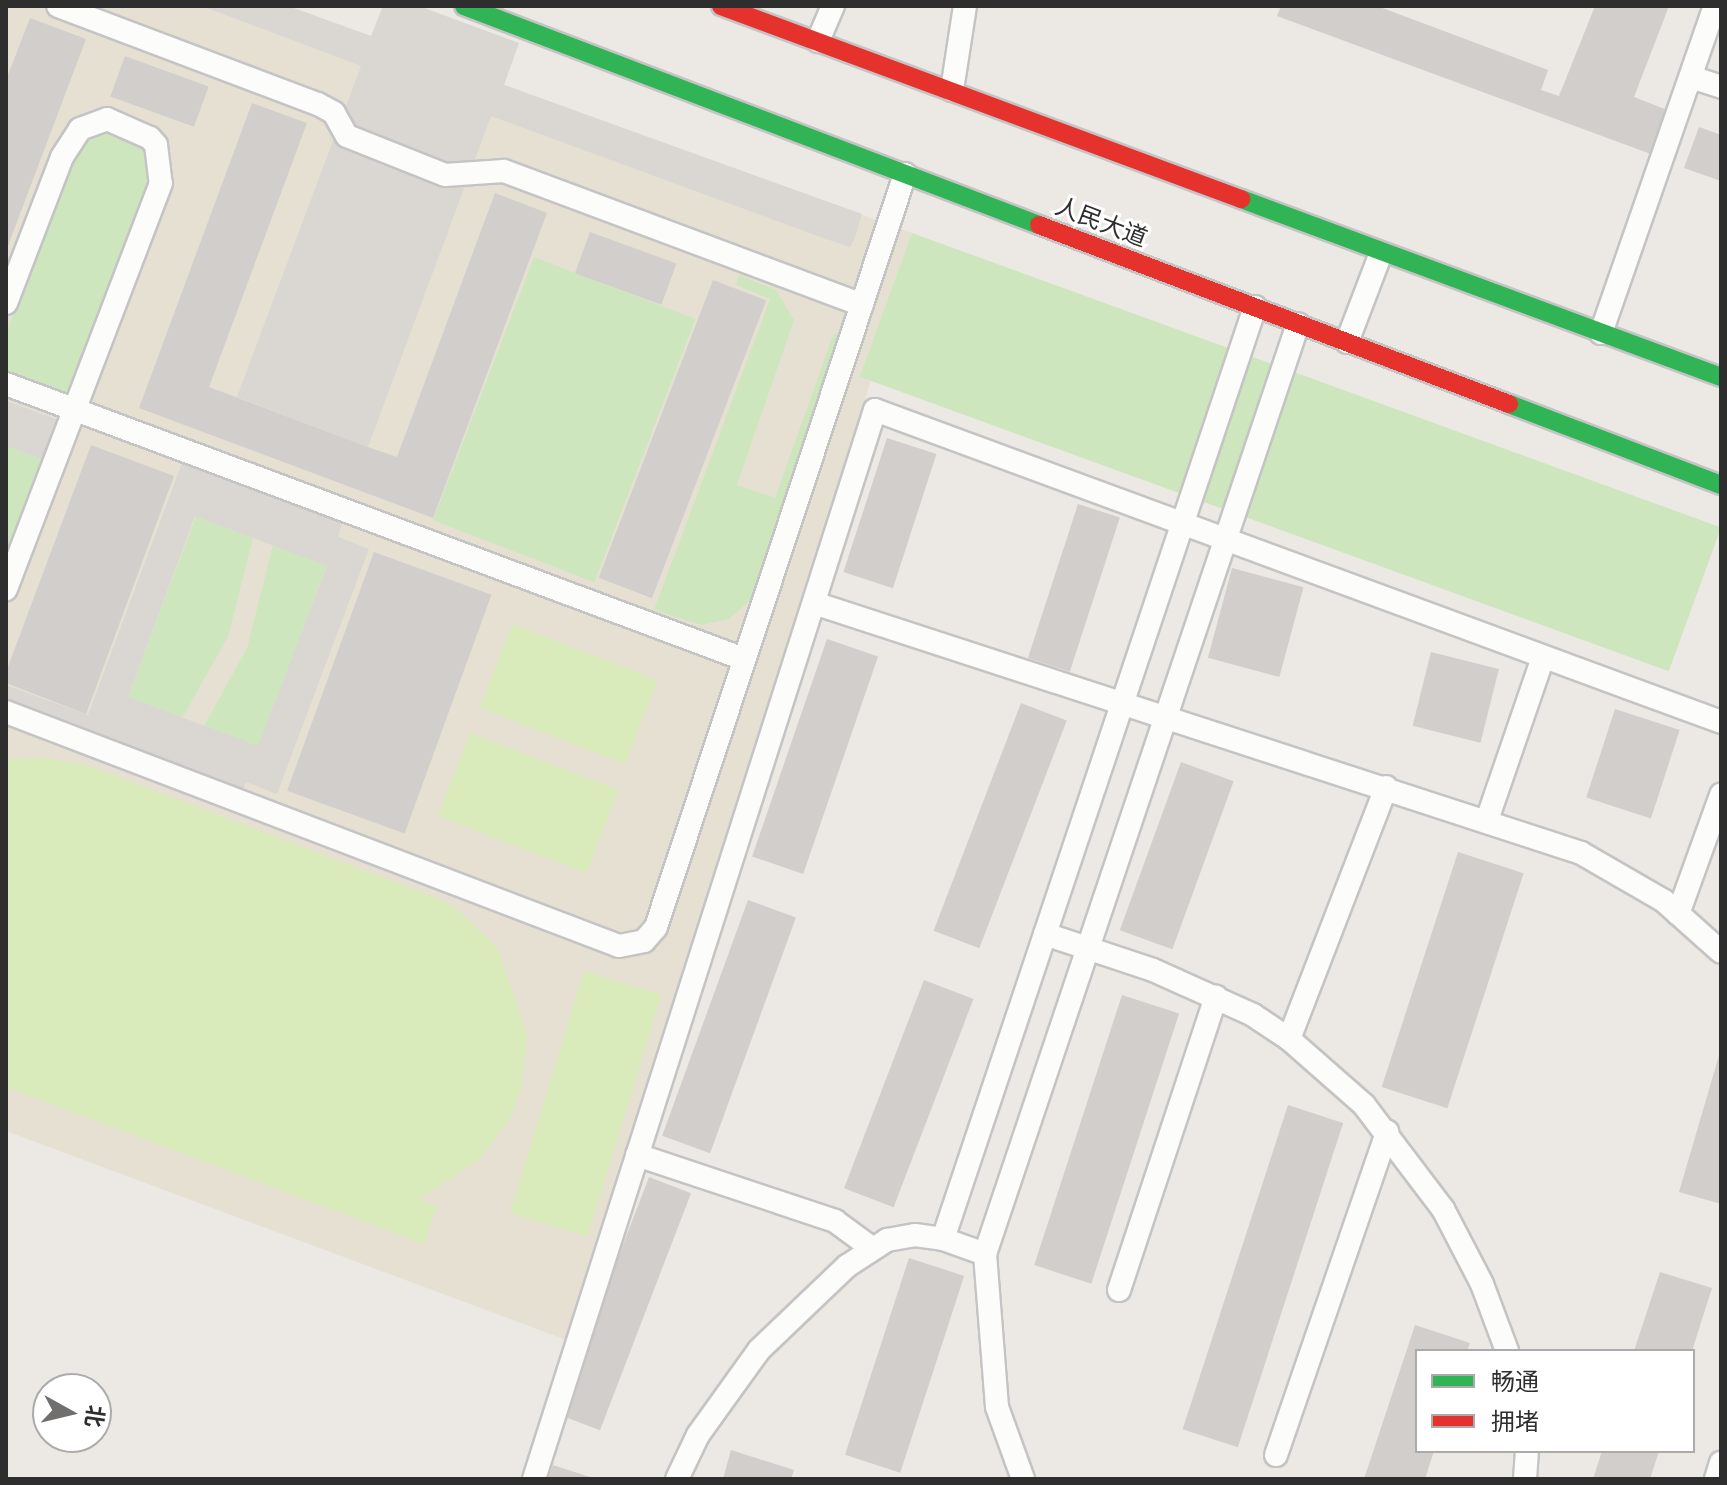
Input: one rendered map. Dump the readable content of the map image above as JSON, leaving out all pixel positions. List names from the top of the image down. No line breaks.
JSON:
{"streets":{"main road":["人民大道"]},"legend":["畅通","拥堵"],"north":"right"}
